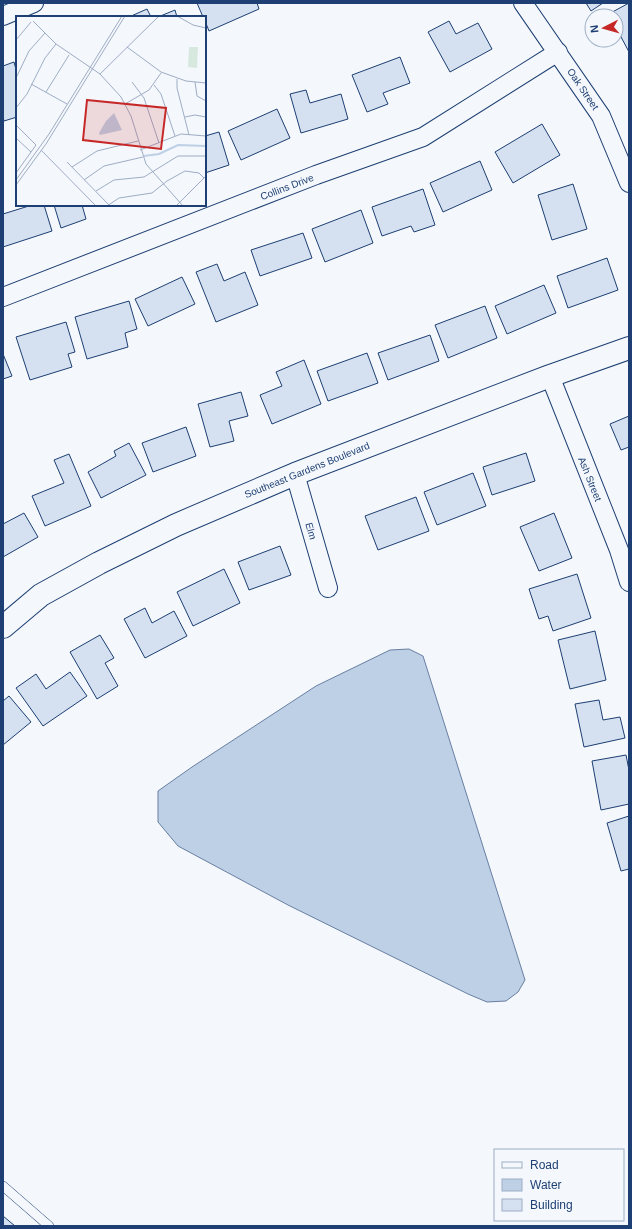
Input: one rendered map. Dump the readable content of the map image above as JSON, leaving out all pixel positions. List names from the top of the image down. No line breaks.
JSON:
{"streets":{"street":["Oak Street","Collins Drive","Southeast Gardens Boulevard","Ash Street","Elm"]},"crossings":[["Oak Street","Collins Drive"],["Southeast Gardens Boulevard","Ash Street"],["Southeast Gardens Boulevard","Elm"]],"legend":["Road","Water","Building"],"north":"left"}
